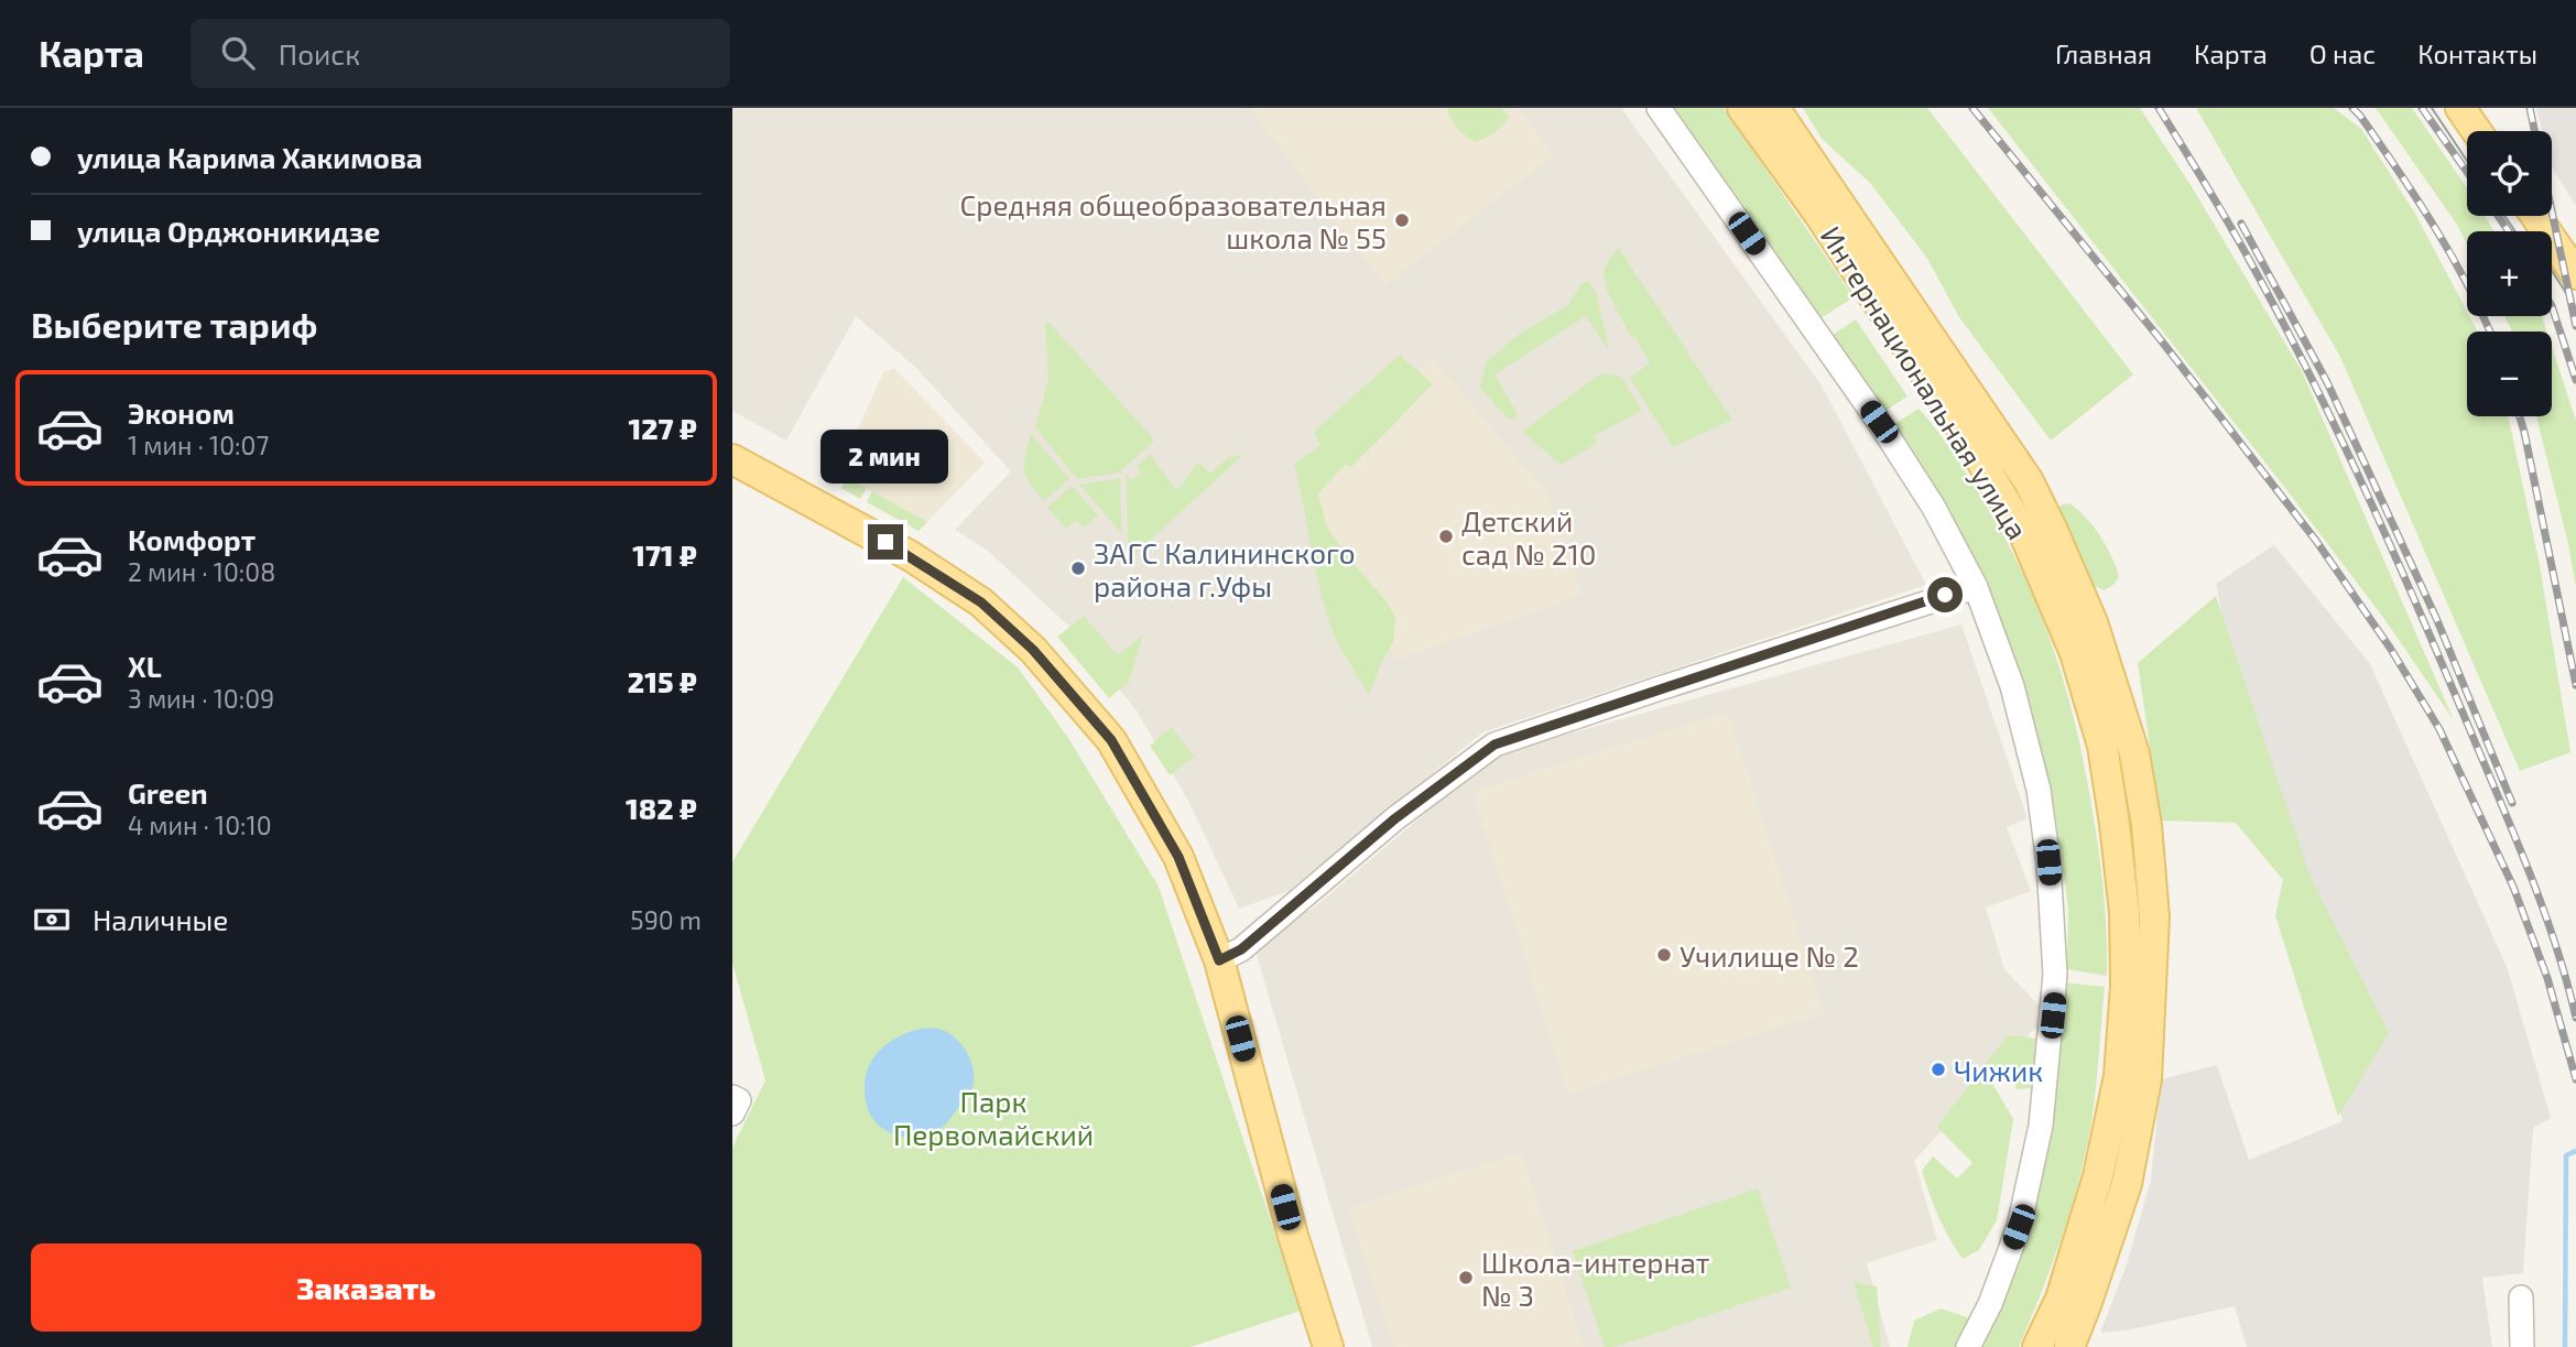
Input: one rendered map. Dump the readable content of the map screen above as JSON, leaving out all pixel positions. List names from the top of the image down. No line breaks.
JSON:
{"streets":{"main road":["Интернациональная улица"]},"parks":["Парк Первомайский"],"places":["Средняя общеобразовательная школа № 55","Детский сад № 210","ЗАГС Калининского района г.Уфы","Училище № 2","Чижик","Школа-интернат № 3"],"page":{"header":"Карта","search":"Поиск","nav":["Главная","Карта","О нас","Контакты"],"banner":["улица Карима Хакимова","улица Орджоникидзе"],"map_buttons":["+","−"],"heading":"Выберите тариф","list":[{"name":"Эконом","note":"1 мин · 10:07","value":"127 ₽"},{"name":"Комфорт","note":"2 мин · 10:08","value":"171 ₽"},{"name":"XL","note":"3 мин · 10:09","value":"215 ₽"},{"name":"Green","note":"4 мин · 10:10","value":"182 ₽"}],"bubble":"2 мин","pay":["Наличные","590 m"],"buttons":"Заказать"}}
